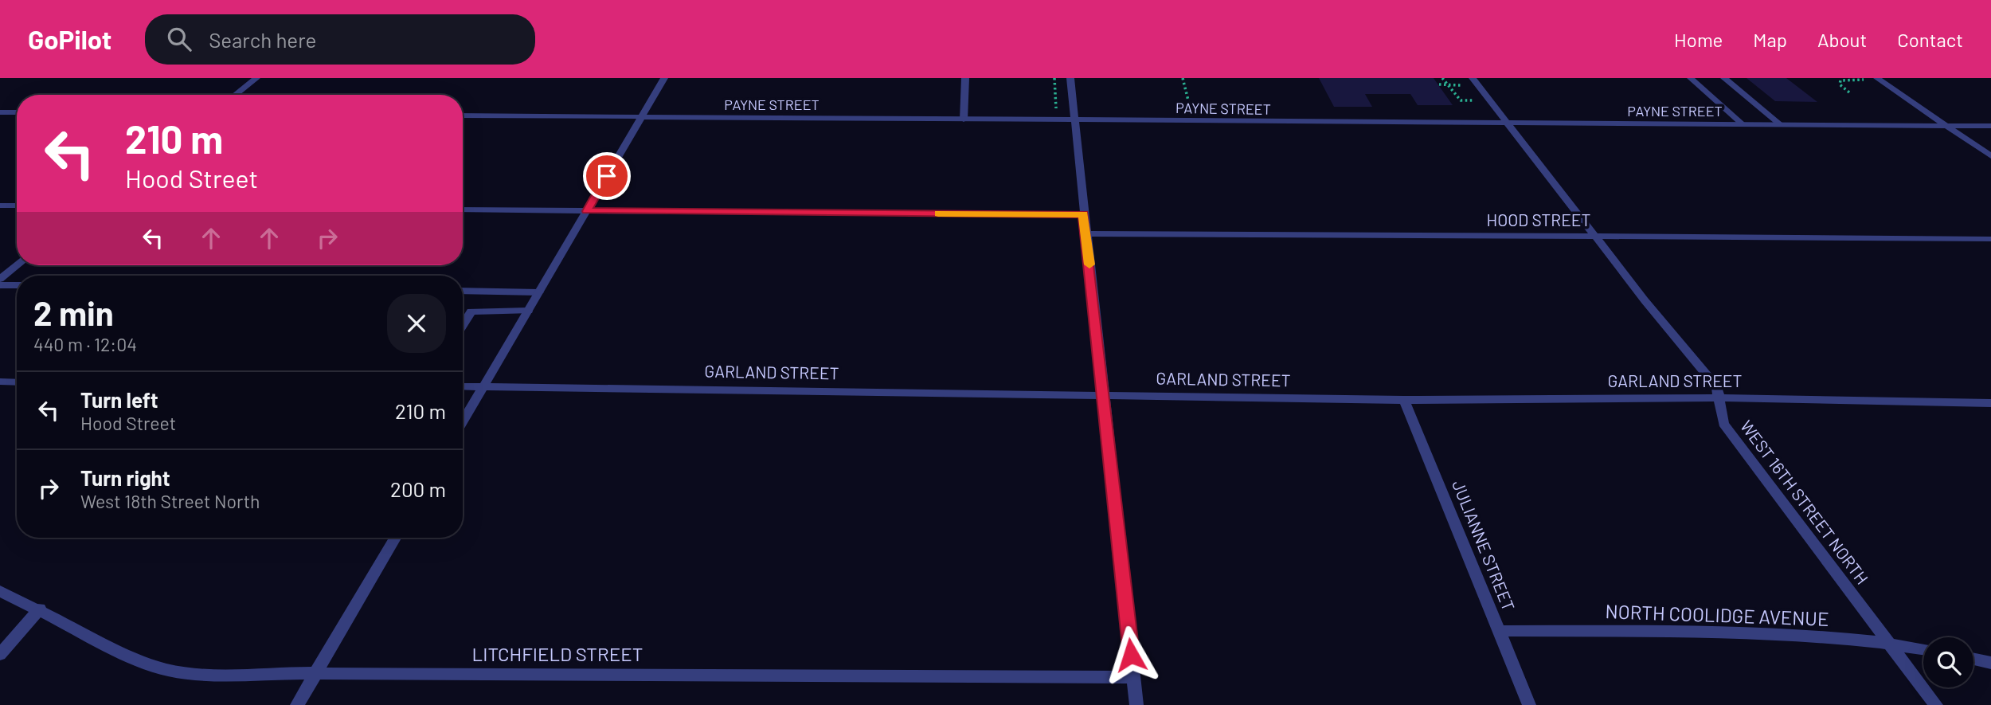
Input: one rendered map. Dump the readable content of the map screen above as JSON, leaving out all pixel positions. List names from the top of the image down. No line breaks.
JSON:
{"streets":{"street":["PAYNE STREET","HOOD STREET","GARLAND STREET","WEST 16TH STREET NORTH","JULIANNE STREET","NORTH COOLIDGE AVENUE","LITCHFIELD STREET"]},"crossings":[["PAYNE STREET","WEST 16TH STREET NORTH"],["HOOD STREET","WEST 16TH STREET NORTH"],["GARLAND STREET","WEST 16TH STREET NORTH"],["GARLAND STREET","JULIANNE STREET"],["WEST 16TH STREET NORTH","NORTH COOLIDGE AVENUE"],["JULIANNE STREET","NORTH COOLIDGE AVENUE"]],"page":{"header":"GoPilot","search":"Search here","nav":["Home","Map","About","Contact"],"turn":["210 m","Hood Street"],"heading":["2 min","440 m · 12:04"],"list":[{"name":"Turn left","note":"Hood Street","value":"210 m"},{"name":"Turn right","note":"West 18th Street North","value":"200 m"}]}}
